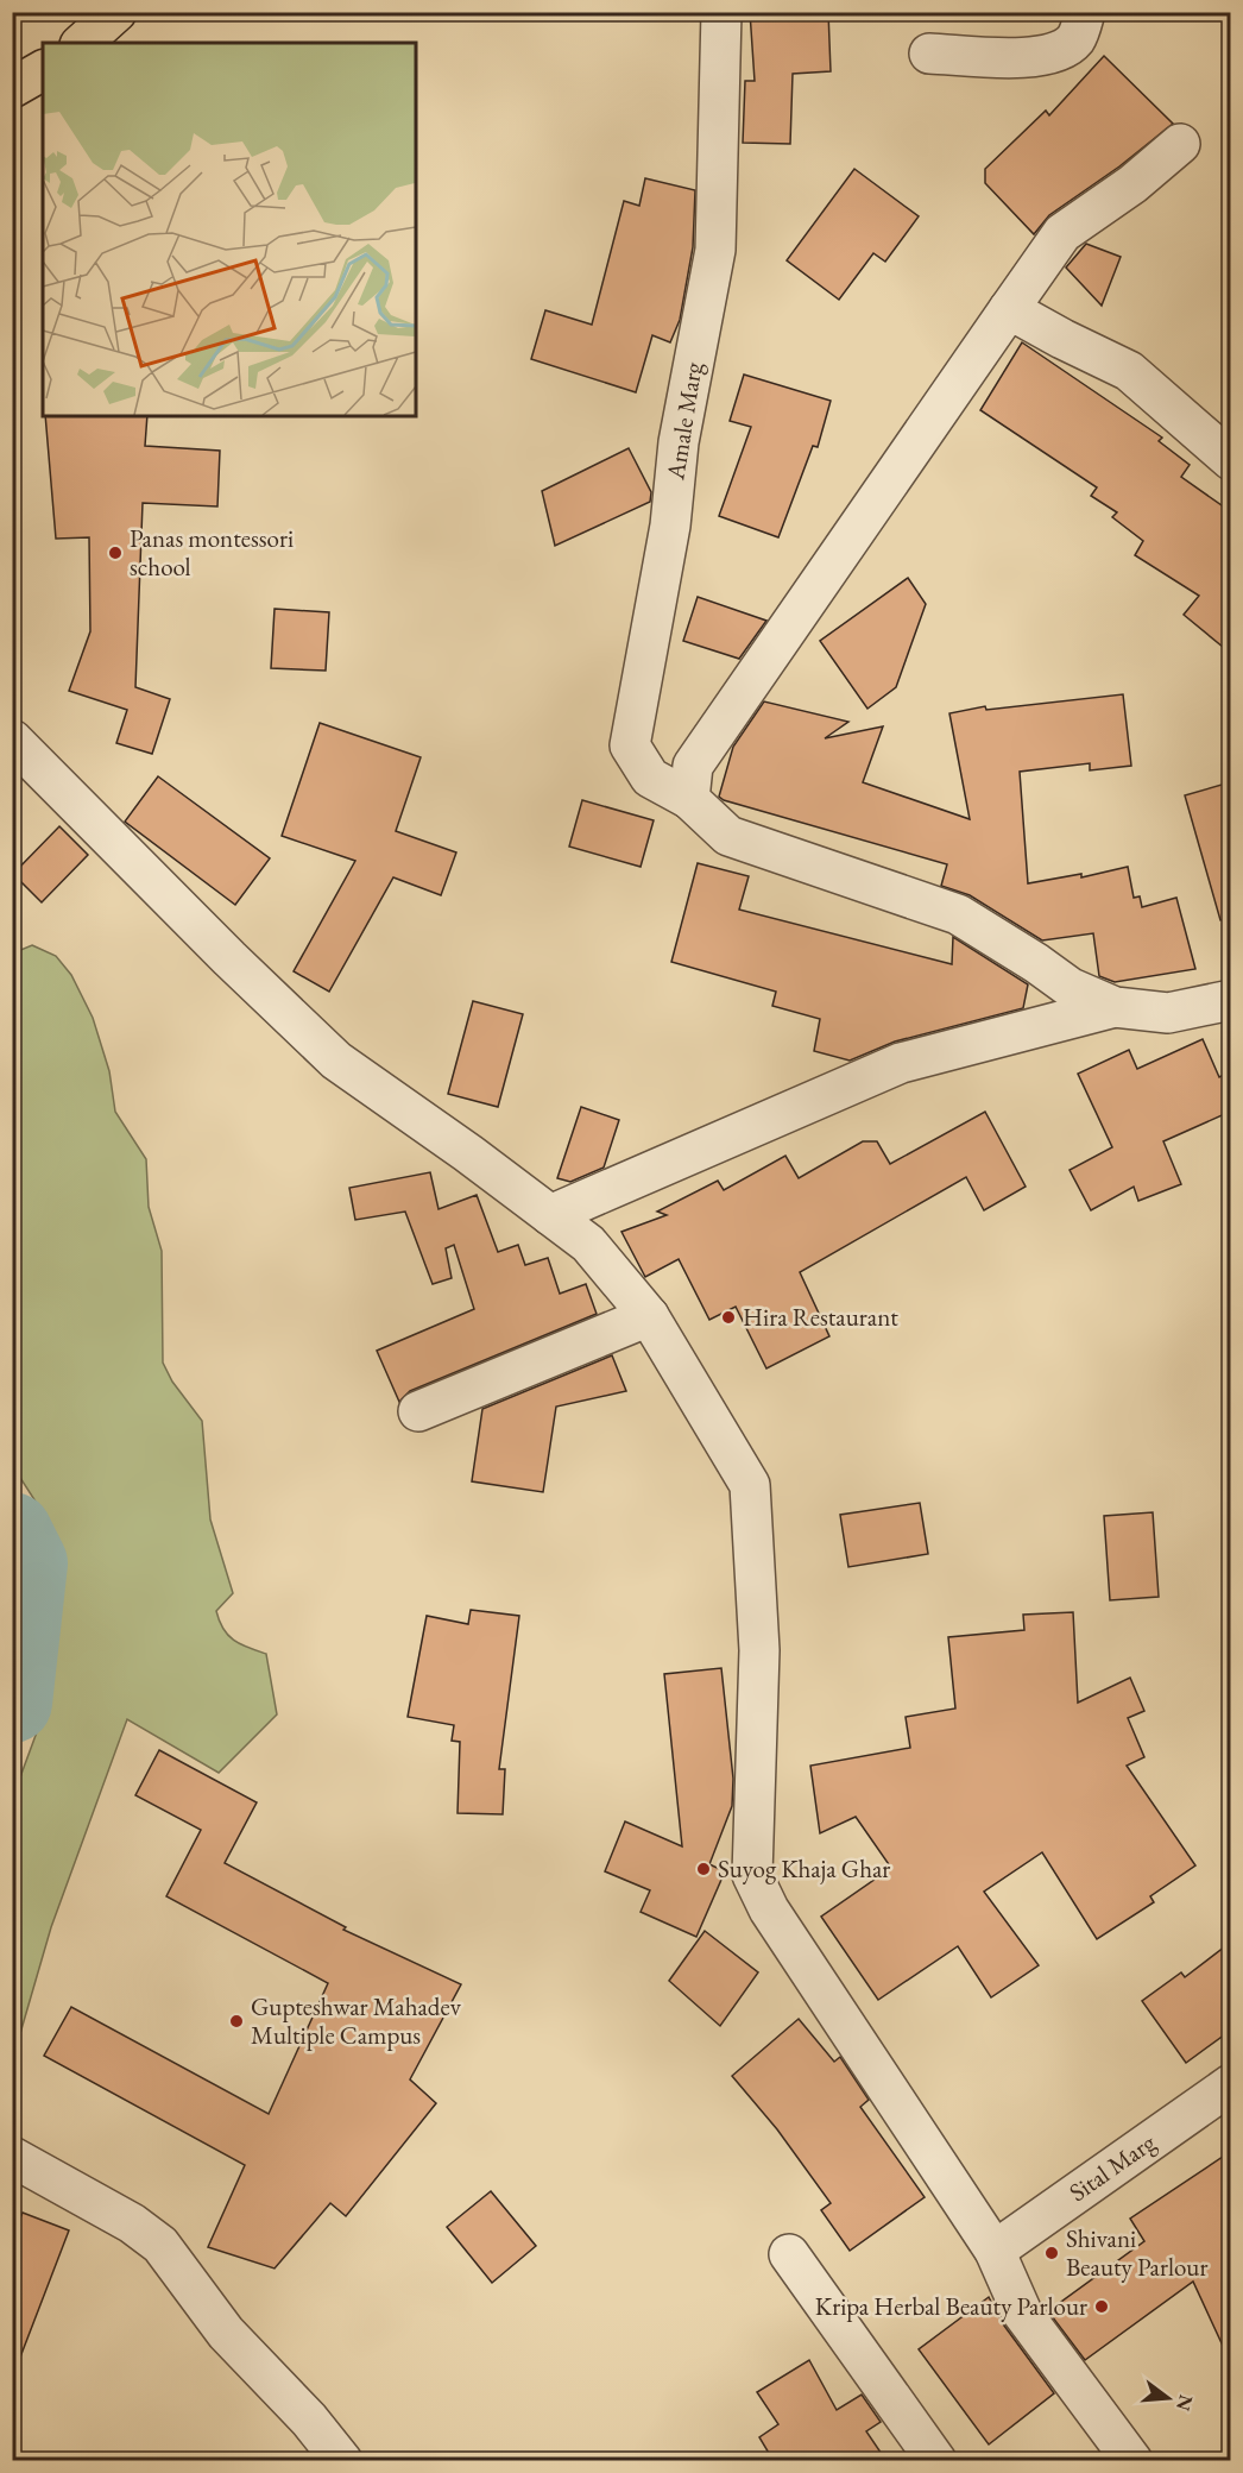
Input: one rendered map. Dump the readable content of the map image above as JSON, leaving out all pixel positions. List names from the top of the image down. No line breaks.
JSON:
{"streets":{"street":["Amale Marg","Sital Marg"]},"places":["Panas montessori school","Hira Restaurant","Suyog Khaja Ghar","Gupteshwar Mahadev Multiple Campus","Shivani Beauty Parlour","Kripa Herbal Beauty Parlour"],"north":"right"}
